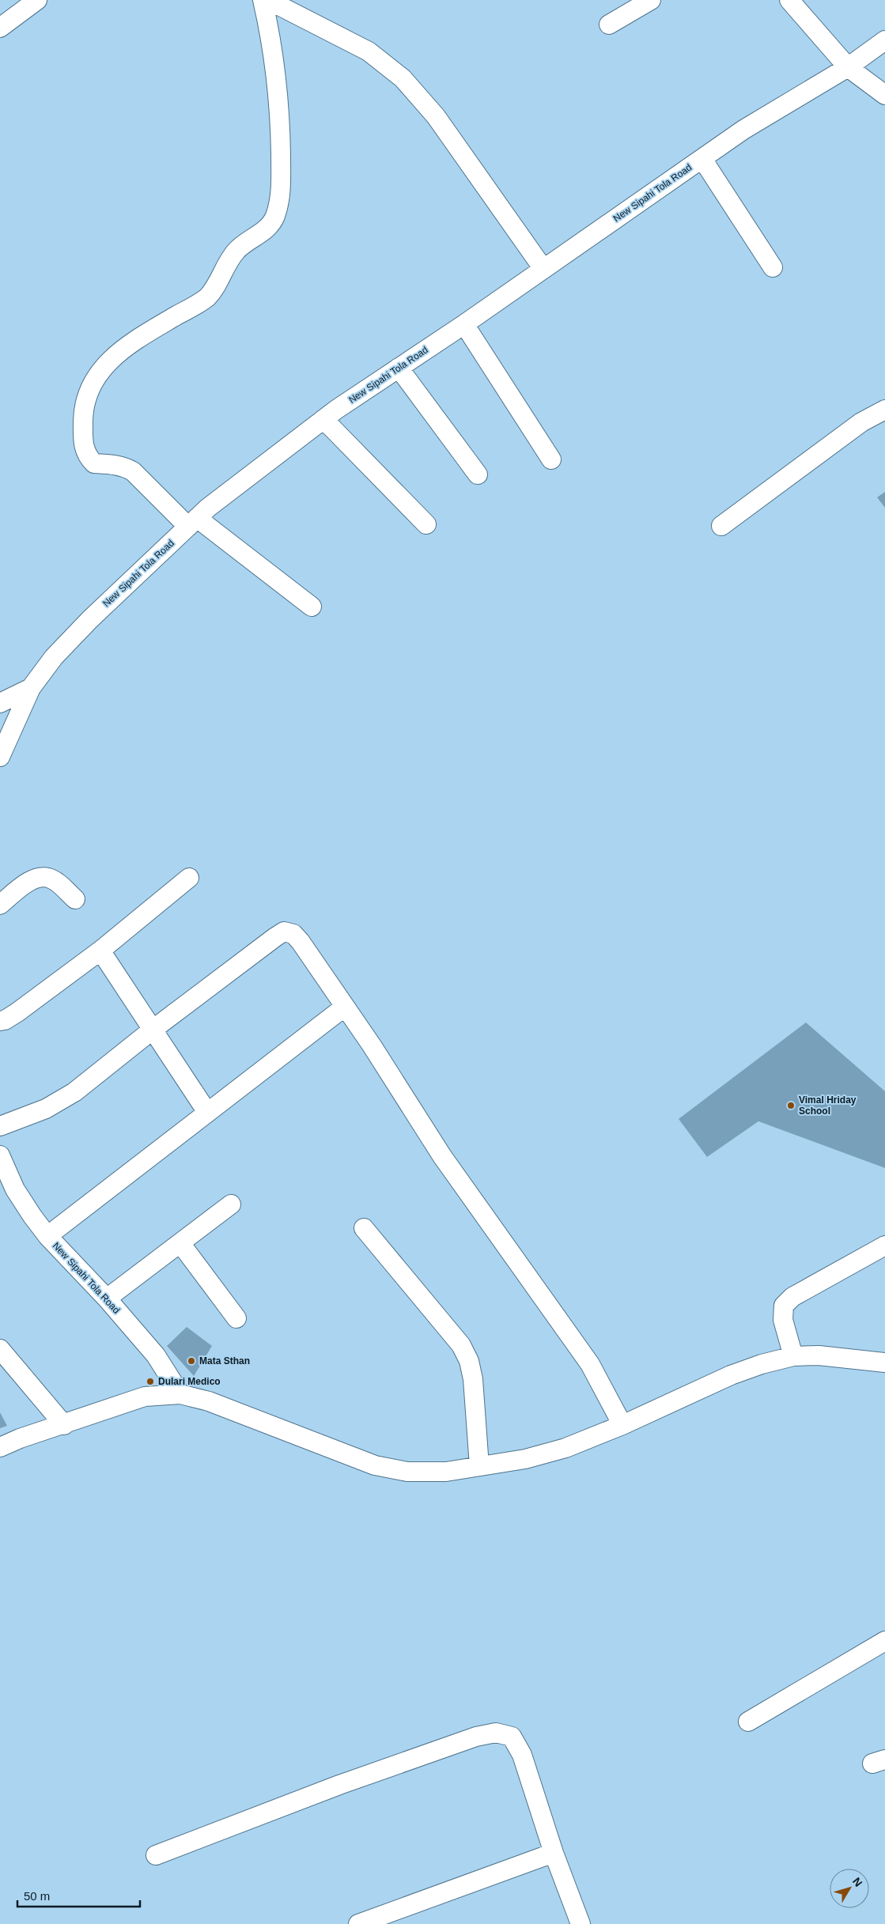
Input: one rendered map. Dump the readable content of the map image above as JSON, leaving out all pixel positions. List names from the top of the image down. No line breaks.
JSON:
{"streets":{"street":["New Sipahi Tola Road"]},"places":["Vimal Hriday School","Mata Sthan","Dulari Medico"],"scale_bar":"50 m","north":"top right"}
